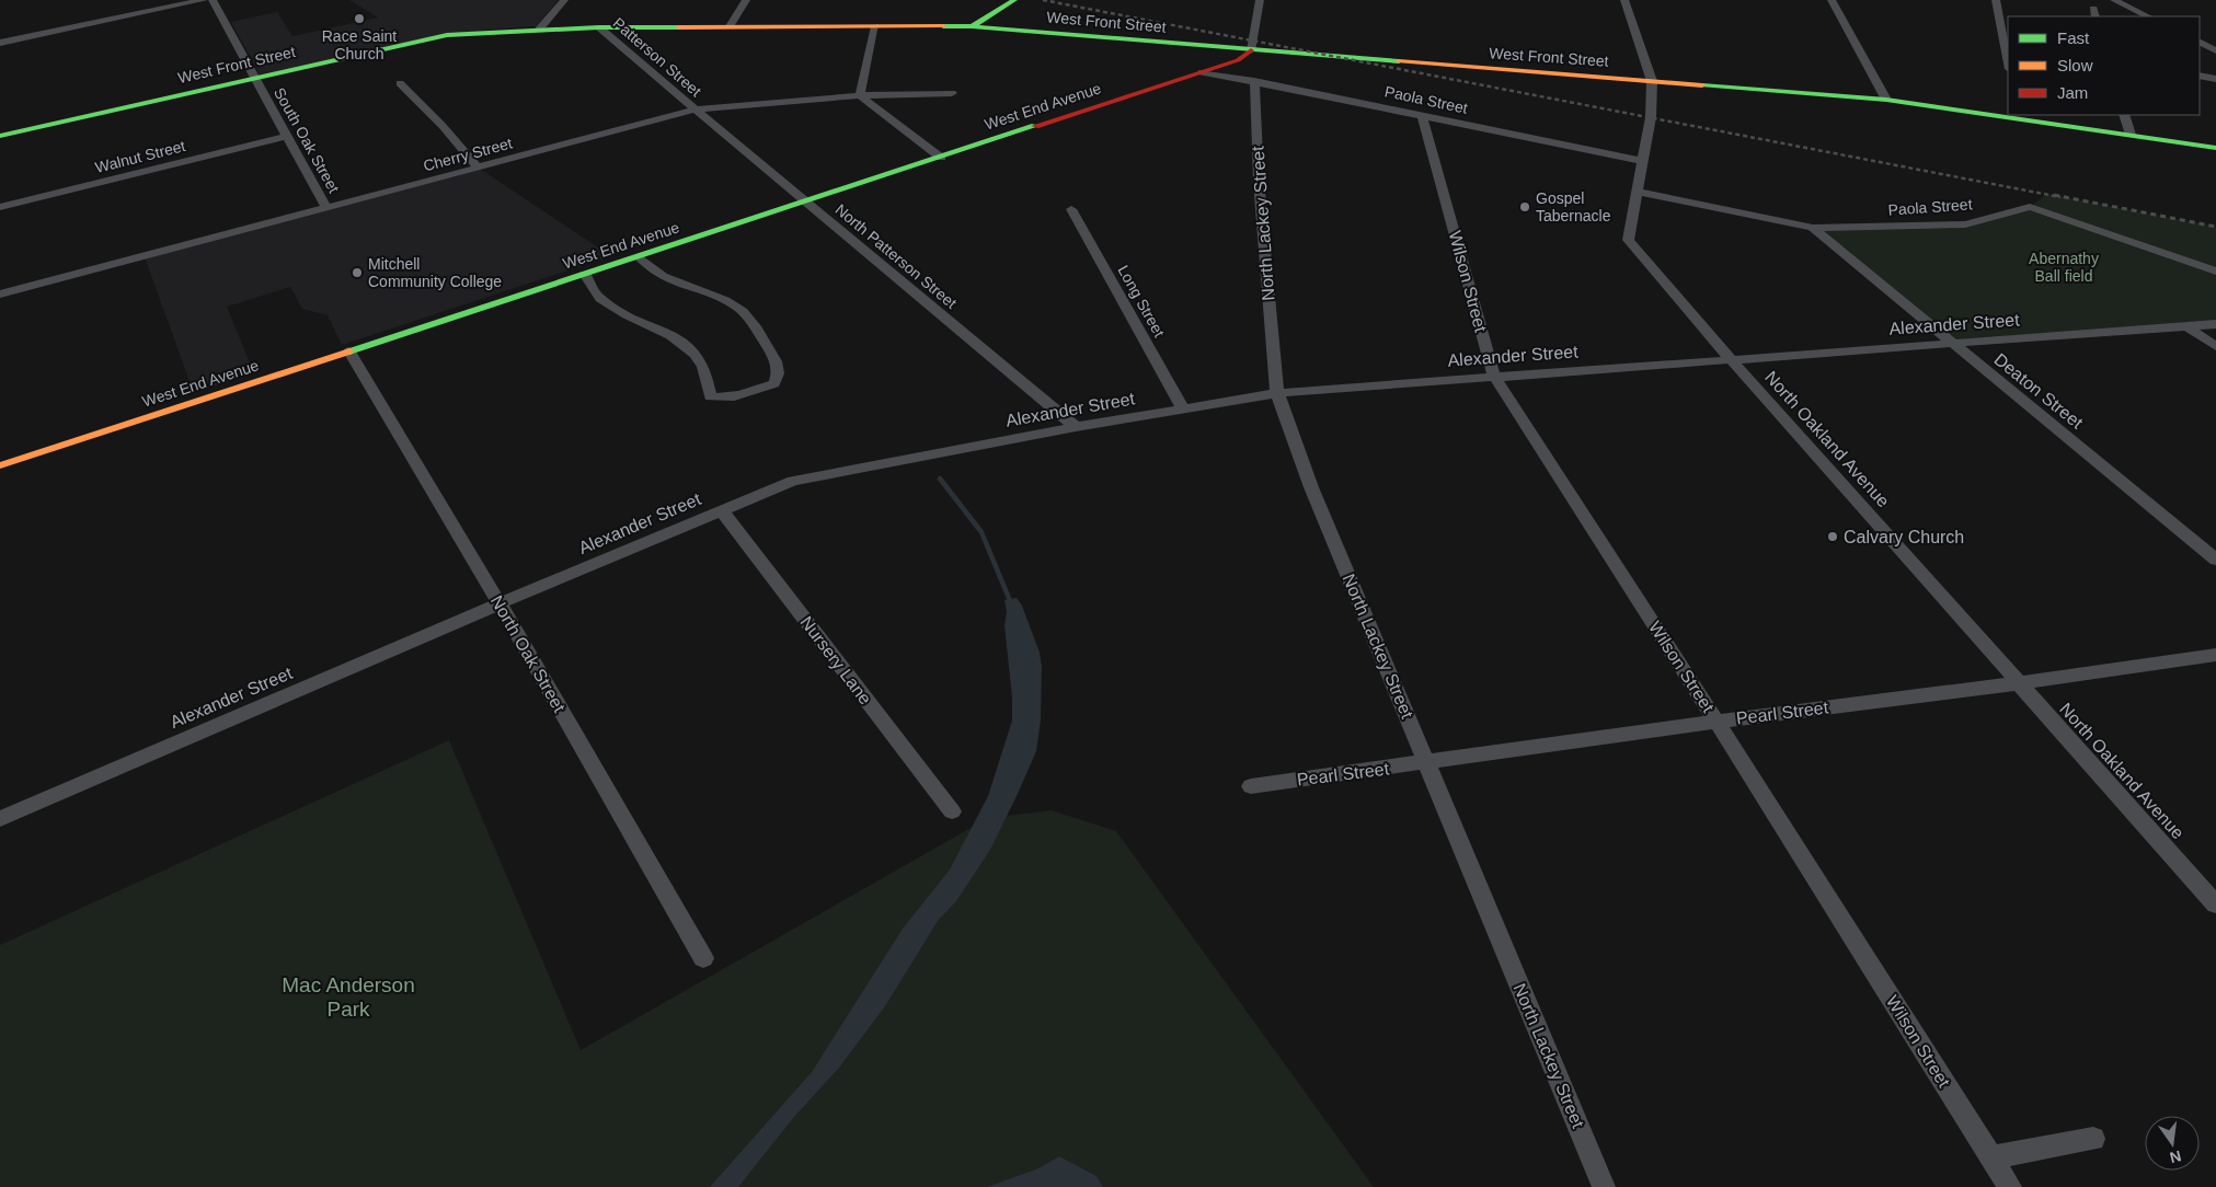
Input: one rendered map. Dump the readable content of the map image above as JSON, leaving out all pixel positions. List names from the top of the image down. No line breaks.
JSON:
{"streets":{"main road":["West Front Street","West End Avenue"],"street":["Patterson Street","Paola Street","South Oak Street","Cherry Street","Walnut Street","North Lackey Street","North Patterson Street","Wilson Street","Long Street","Alexander Street","Deaton Street","North Oakland Avenue","North Oak Street","Nursery Lane","Pearl Street"]},"crossings":[["West Front Street","Patterson Street"],["West Front Street","West End Avenue"],["West Front Street","South Oak Street"],["West Front Street","North Oakland Avenue"],["Patterson Street","Cherry Street"],["Patterson Street","North Patterson Street"],["Paola Street","West End Avenue"],["Paola Street","North Lackey Street"],["Paola Street","Wilson Street"],["Paola Street","Deaton Street"],["Paola Street","North Oakland Avenue"],["West End Avenue","North Patterson Street"],["West End Avenue","North Oak Street"],["South Oak Street","Cherry Street"],["South Oak Street","Walnut Street"],["Cherry Street","North Patterson Street"],["North Lackey Street","Alexander Street"],["North Lackey Street","Pearl Street"],["North Patterson Street","Alexander Street"],["Wilson Street","Alexander Street"],["Wilson Street","Pearl Street"],["Long Street","Alexander Street"],["Alexander Street","Deaton Street"],["Alexander Street","North Oakland Avenue"],["Alexander Street","North Oak Street"],["Alexander Street","Nursery Lane"],["North Oakland Avenue","Pearl Street"]],"parks":["Abernathy Ball field","Mac Anderson Park"],"places":["Race Saint Church","Gospel Tabernacle","Mitchell Community College","Calvary Church"],"legend":["Fast","Slow","Jam"],"north":"bottom"}
